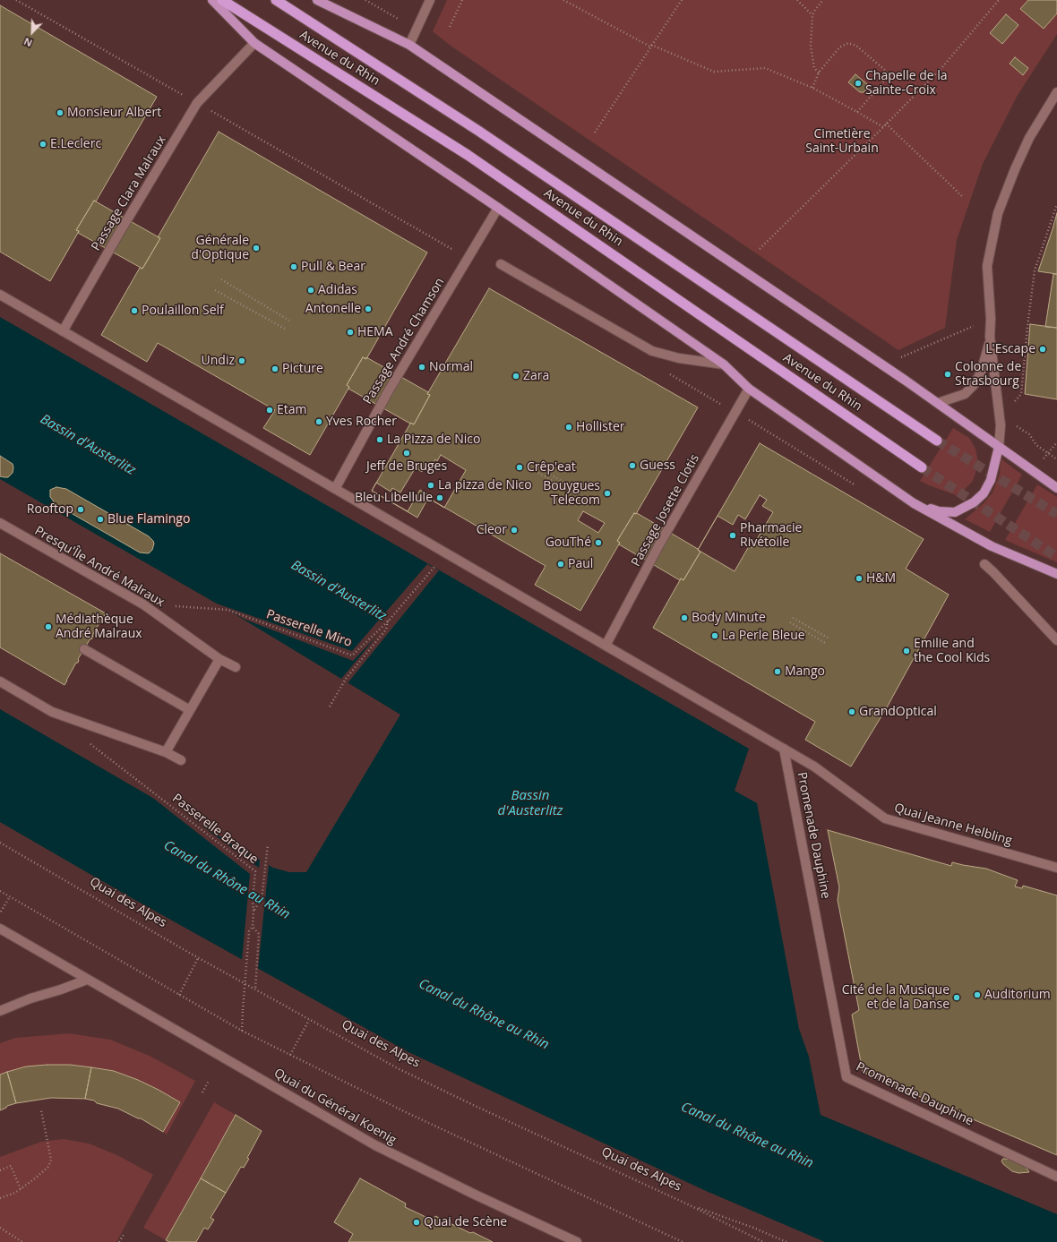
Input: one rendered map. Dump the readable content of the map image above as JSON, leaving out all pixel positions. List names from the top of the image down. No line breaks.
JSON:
{"streets":{"highway":["Avenue du Rhin"],"street":["Passage Clara Malraux","Passage André Chamson","Passage Josette Clotis","Presqu'Île André Malraux","Quai Jeanne Helbling","Promenade Dauphine","Quai du Général Koenig"],"path":["Passerelle Miro","Passerelle Braque","Quai des Alpes"]},"crossings":[["Passage Clara Malraux","Quai Jeanne Helbling"],["Passage André Chamson","Quai Jeanne Helbling"],["Passage Josette Clotis","Quai Jeanne Helbling"],["Presqu'Île André Malraux","Passerelle Miro"],["Quai Jeanne Helbling","Promenade Dauphine"]],"water":["Bassin d'Austerlitz","Canal du Rhône au Rhin"],"parks":["Cimetière Saint-Urbain"],"places":["Chapelle de la Sainte-Croix","Monsieur Albert","E.Leclerc","Générale d'Optique","Pull & Bear","Adidas","Antonelle","Poulaillon Self","HEMA","L'Escape","Undiz","Normal","Picture","Colonne de Strasbourg","Zara","Etam","Yves Rocher","Hollister","La Pizza de Nico","Jeff de Bruges","Guess","Crêp'eat","La pizza de Nico","Bouygues Telecom","Bleu Libellule","Rooftop","Blue Flamingo","Cleor","Pharmacie Rivétoile","GouThé","Paul","H&M","Body Minute","Médiathèque André Malraux","La Perle Bleue","Emilie and the Cool Kids","Mango","GrandOptical","Auditorium","Cité de la Musique et de la Danse","Quai de Scène"],"north":"bottom left"}
